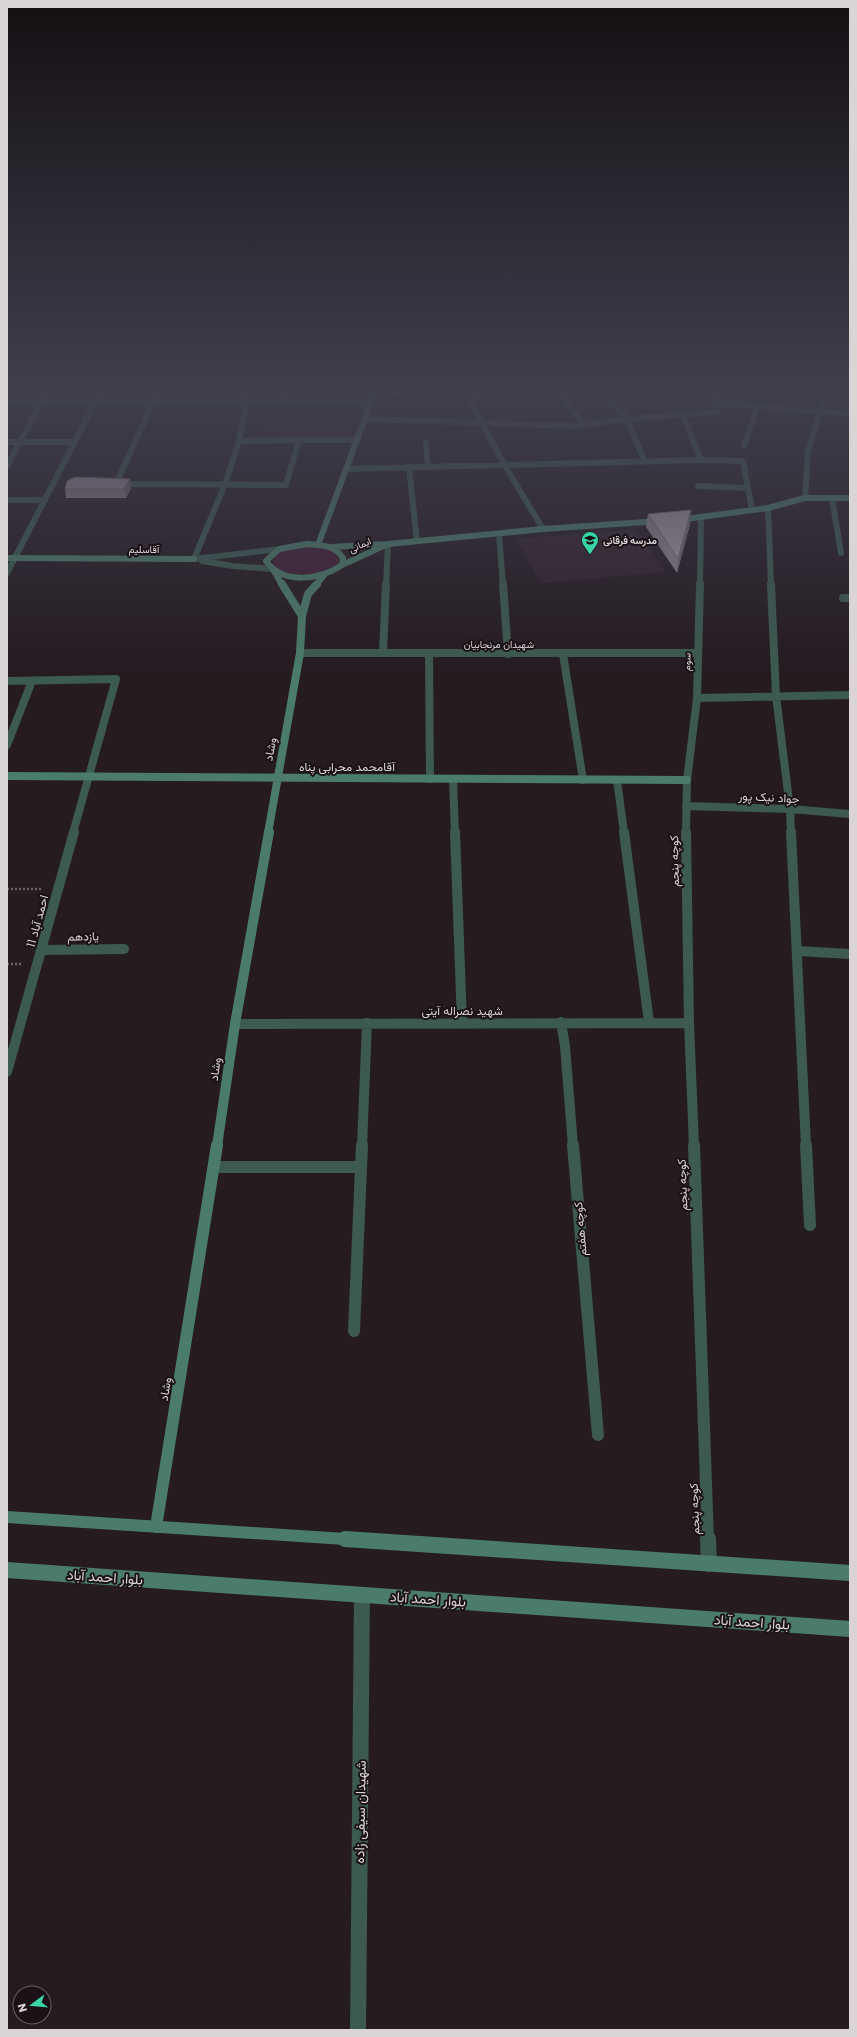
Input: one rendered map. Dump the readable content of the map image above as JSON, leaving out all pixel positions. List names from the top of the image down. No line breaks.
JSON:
{"streets":{"street":["ایمانی","آقاسلیم","شهیدان مرنجابیان","سوم","وشاد","آقامحمد محرابی پناه","جواد نیک پور","کوچه پنجم","احمد آباد 11","یازدهم","شهید نصراله آیتی","کوچه هفتم","بلوار احمد آباد","شهیدان سیفی زاده"]},"crossings":[["ایمانی","سوم"],["ایمانی","وشاد"],["شهیدان مرنجابیان","سوم"],["شهیدان مرنجابیان","وشاد"],["سوم","آقامحمد محرابی پناه"],["سوم","جواد نیک پور"],["سوم","کوچه پنجم"],["وشاد","آقامحمد محرابی پناه"],["وشاد","شهید نصراله آیتی"],["آقامحمد محرابی پناه","احمد آباد 11"],["جواد نیک پور","کوچه پنجم"],["کوچه پنجم","شهید نصراله آیتی"],["احمد آباد 11","یازدهم"],["شهید نصراله آیتی","کوچه هفتم"],["بلوار احمد آباد","شهیدان سیفی زاده"]],"places":{"school or university":["مدرسه فرقانی"]},"north":"left"}
